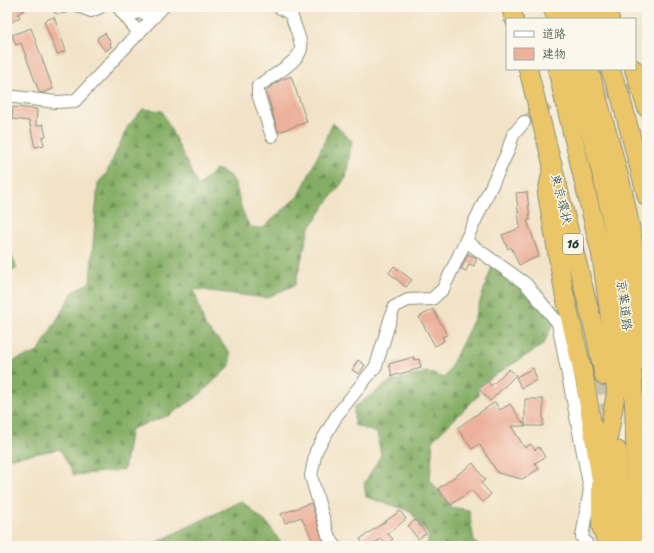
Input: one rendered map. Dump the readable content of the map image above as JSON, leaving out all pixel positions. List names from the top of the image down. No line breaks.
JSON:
{"streets":{"highway":["東京環状","16","京葉道路"]},"legend":["道路","建物"]}
